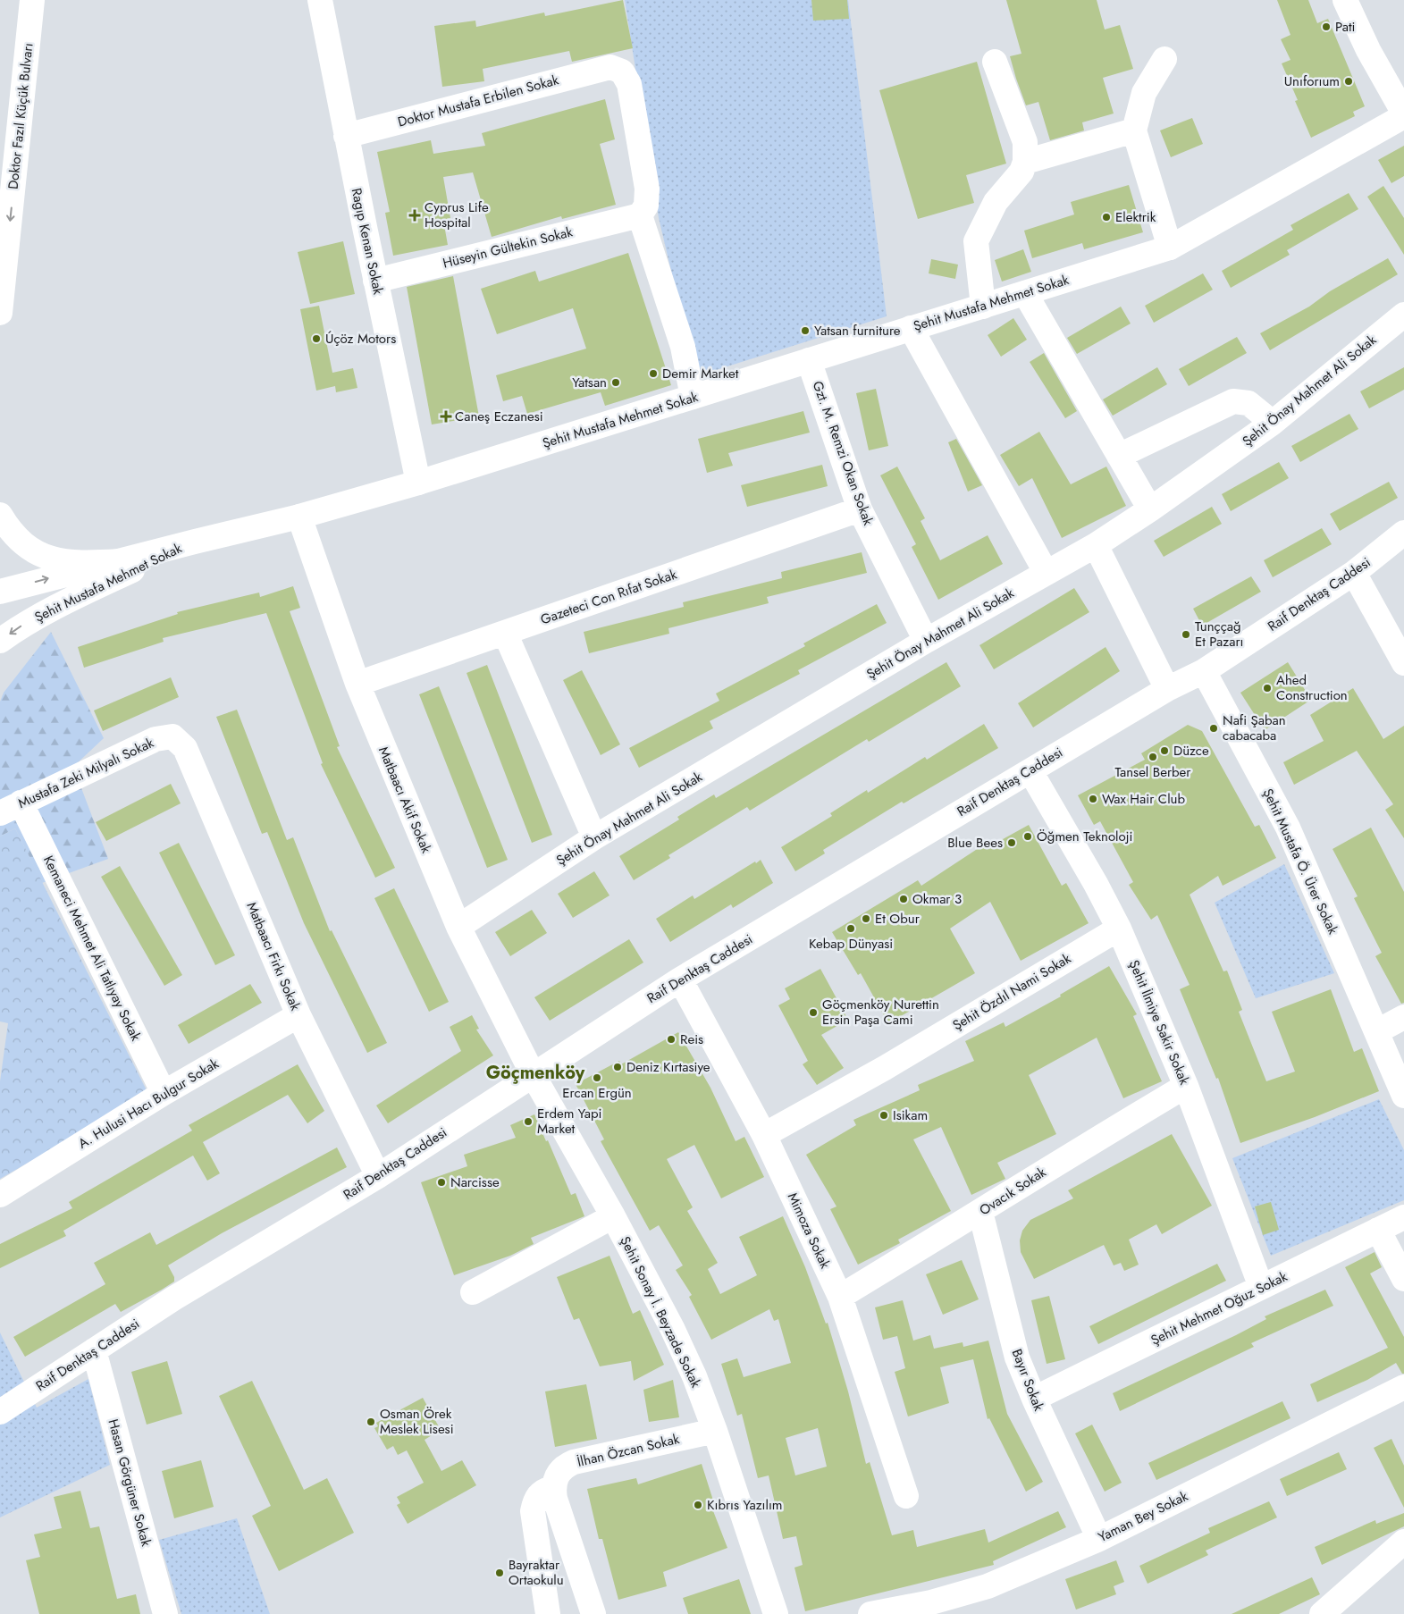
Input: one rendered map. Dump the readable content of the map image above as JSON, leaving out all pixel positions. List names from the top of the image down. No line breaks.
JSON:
{"streets":{"main road":["Doktor Mustafa Erbilen Sokak","Doktor Fazıl Küçük Bulvarı","Ragıp Kenan Sokak","Hüseyin Gültekin Sokak","Şehit Mustafa Mehmet Sokak","Şehit Önay Mahmet Ali Sokak","Gzt. M. Remzi Okan Sokak","Raif Denktaş Caddesi","Gazeteci Con Rıfat Sokak","Mustafa Zeki Milyalı Sokak","Matbaacı Akif Sokak","Şehit Mustafa Ö. Ürer Sokak","Kemaneci Mehmet Ali Tatlıyay Sokak","Matbaacı Firkı Sokak","Şehit Özdıl Nami Sokak","Şehit İlmiye Sakir Sokak","A. Hulusi Hacı Bulgur Sokak","Ovacık Sokak","Mimoza Sokak","Şehit Mehmet Oğuz Sokak","Şehit Sonay İ. Beyzade Sokak","Bayır Sokak","İlhan Özcan Sokak","Hasan Görgüner Sokak","Yaman Bey Sokak"]},"crossings":[["Doktor Mustafa Erbilen Sokak","Ragıp Kenan Sokak"],["Doktor Mustafa Erbilen Sokak","Hüseyin Gültekin Sokak"],["Ragıp Kenan Sokak","Hüseyin Gültekin Sokak"],["Ragıp Kenan Sokak","Şehit Mustafa Mehmet Sokak"],["Şehit Mustafa Mehmet Sokak","Gzt. M. Remzi Okan Sokak"],["Şehit Mustafa Mehmet Sokak","Matbaacı Akif Sokak"],["Şehit Önay Mahmet Ali Sokak","Gzt. M. Remzi Okan Sokak"],["Şehit Önay Mahmet Ali Sokak","Matbaacı Akif Sokak"],["Gzt. M. Remzi Okan Sokak","Gazeteci Con Rıfat Sokak"],["Raif Denktaş Caddesi","Matbaacı Akif Sokak"],["Raif Denktaş Caddesi","Şehit Mustafa Ö. Ürer Sokak"],["Raif Denktaş Caddesi","Matbaacı Firkı Sokak"],["Raif Denktaş Caddesi","Şehit İlmiye Sakir Sokak"],["Raif Denktaş Caddesi","Mimoza Sokak"],["Raif Denktaş Caddesi","Şehit Sonay İ. Beyzade Sokak"],["Raif Denktaş Caddesi","Hasan Görgüner Sokak"],["Gazeteci Con Rıfat Sokak","Matbaacı Akif Sokak"],["Mustafa Zeki Milyalı Sokak","Kemaneci Mehmet Ali Tatlıyay Sokak"],["Mustafa Zeki Milyalı Sokak","Matbaacı Firkı Sokak"],["Matbaacı Akif Sokak","Şehit Sonay İ. Beyzade Sokak"],["Kemaneci Mehmet Ali Tatlıyay Sokak","A. Hulusi Hacı Bulgur Sokak"],["Matbaacı Firkı Sokak","A. Hulusi Hacı Bulgur Sokak"],["Şehit Özdıl Nami Sokak","Şehit İlmiye Sakir Sokak"],["Şehit Özdıl Nami Sokak","Mimoza Sokak"],["Şehit İlmiye Sakir Sokak","Ovacık Sokak"],["Şehit İlmiye Sakir Sokak","Şehit Mehmet Oğuz Sokak"],["Ovacık Sokak","Mimoza Sokak"],["Ovacık Sokak","Bayır Sokak"],["Şehit Mehmet Oğuz Sokak","Bayır Sokak"],["Şehit Sonay İ. Beyzade Sokak","İlhan Özcan Sokak"],["Bayır Sokak","Yaman Bey Sokak"]],"one_way":["Doktor Fazıl Küçük Bulvarı"],"districts":["Göçmenköy"],"places":{"other":["Pati","Unıforıum","Elektrik","Yatsan furniture","Úçöz Motors","Demir Market","Yatsan","Tunççağ Et Pazarı","Ahed Construction","Nafi Şaban cabacaba","Düzce","Tansel Berber","Wax Hair Club","Öğmen Teknoloji","Blue Bees","Okmar 3","Et Obur","Kebap Dünyasi","Göçmenköy Nurettin Ersin Paşa Cami","Reis","Deniz Kırtasiye","Ercan Ergün","Isikam","Erdem Yapi Market","Narcisse","Osman Örek Meslek Lisesi","Kıbrıs Yazılım","Bayraktar Ortaokulu"],"health":["Cyprus Life Hospital","Caneş Eczanesi"]}}
